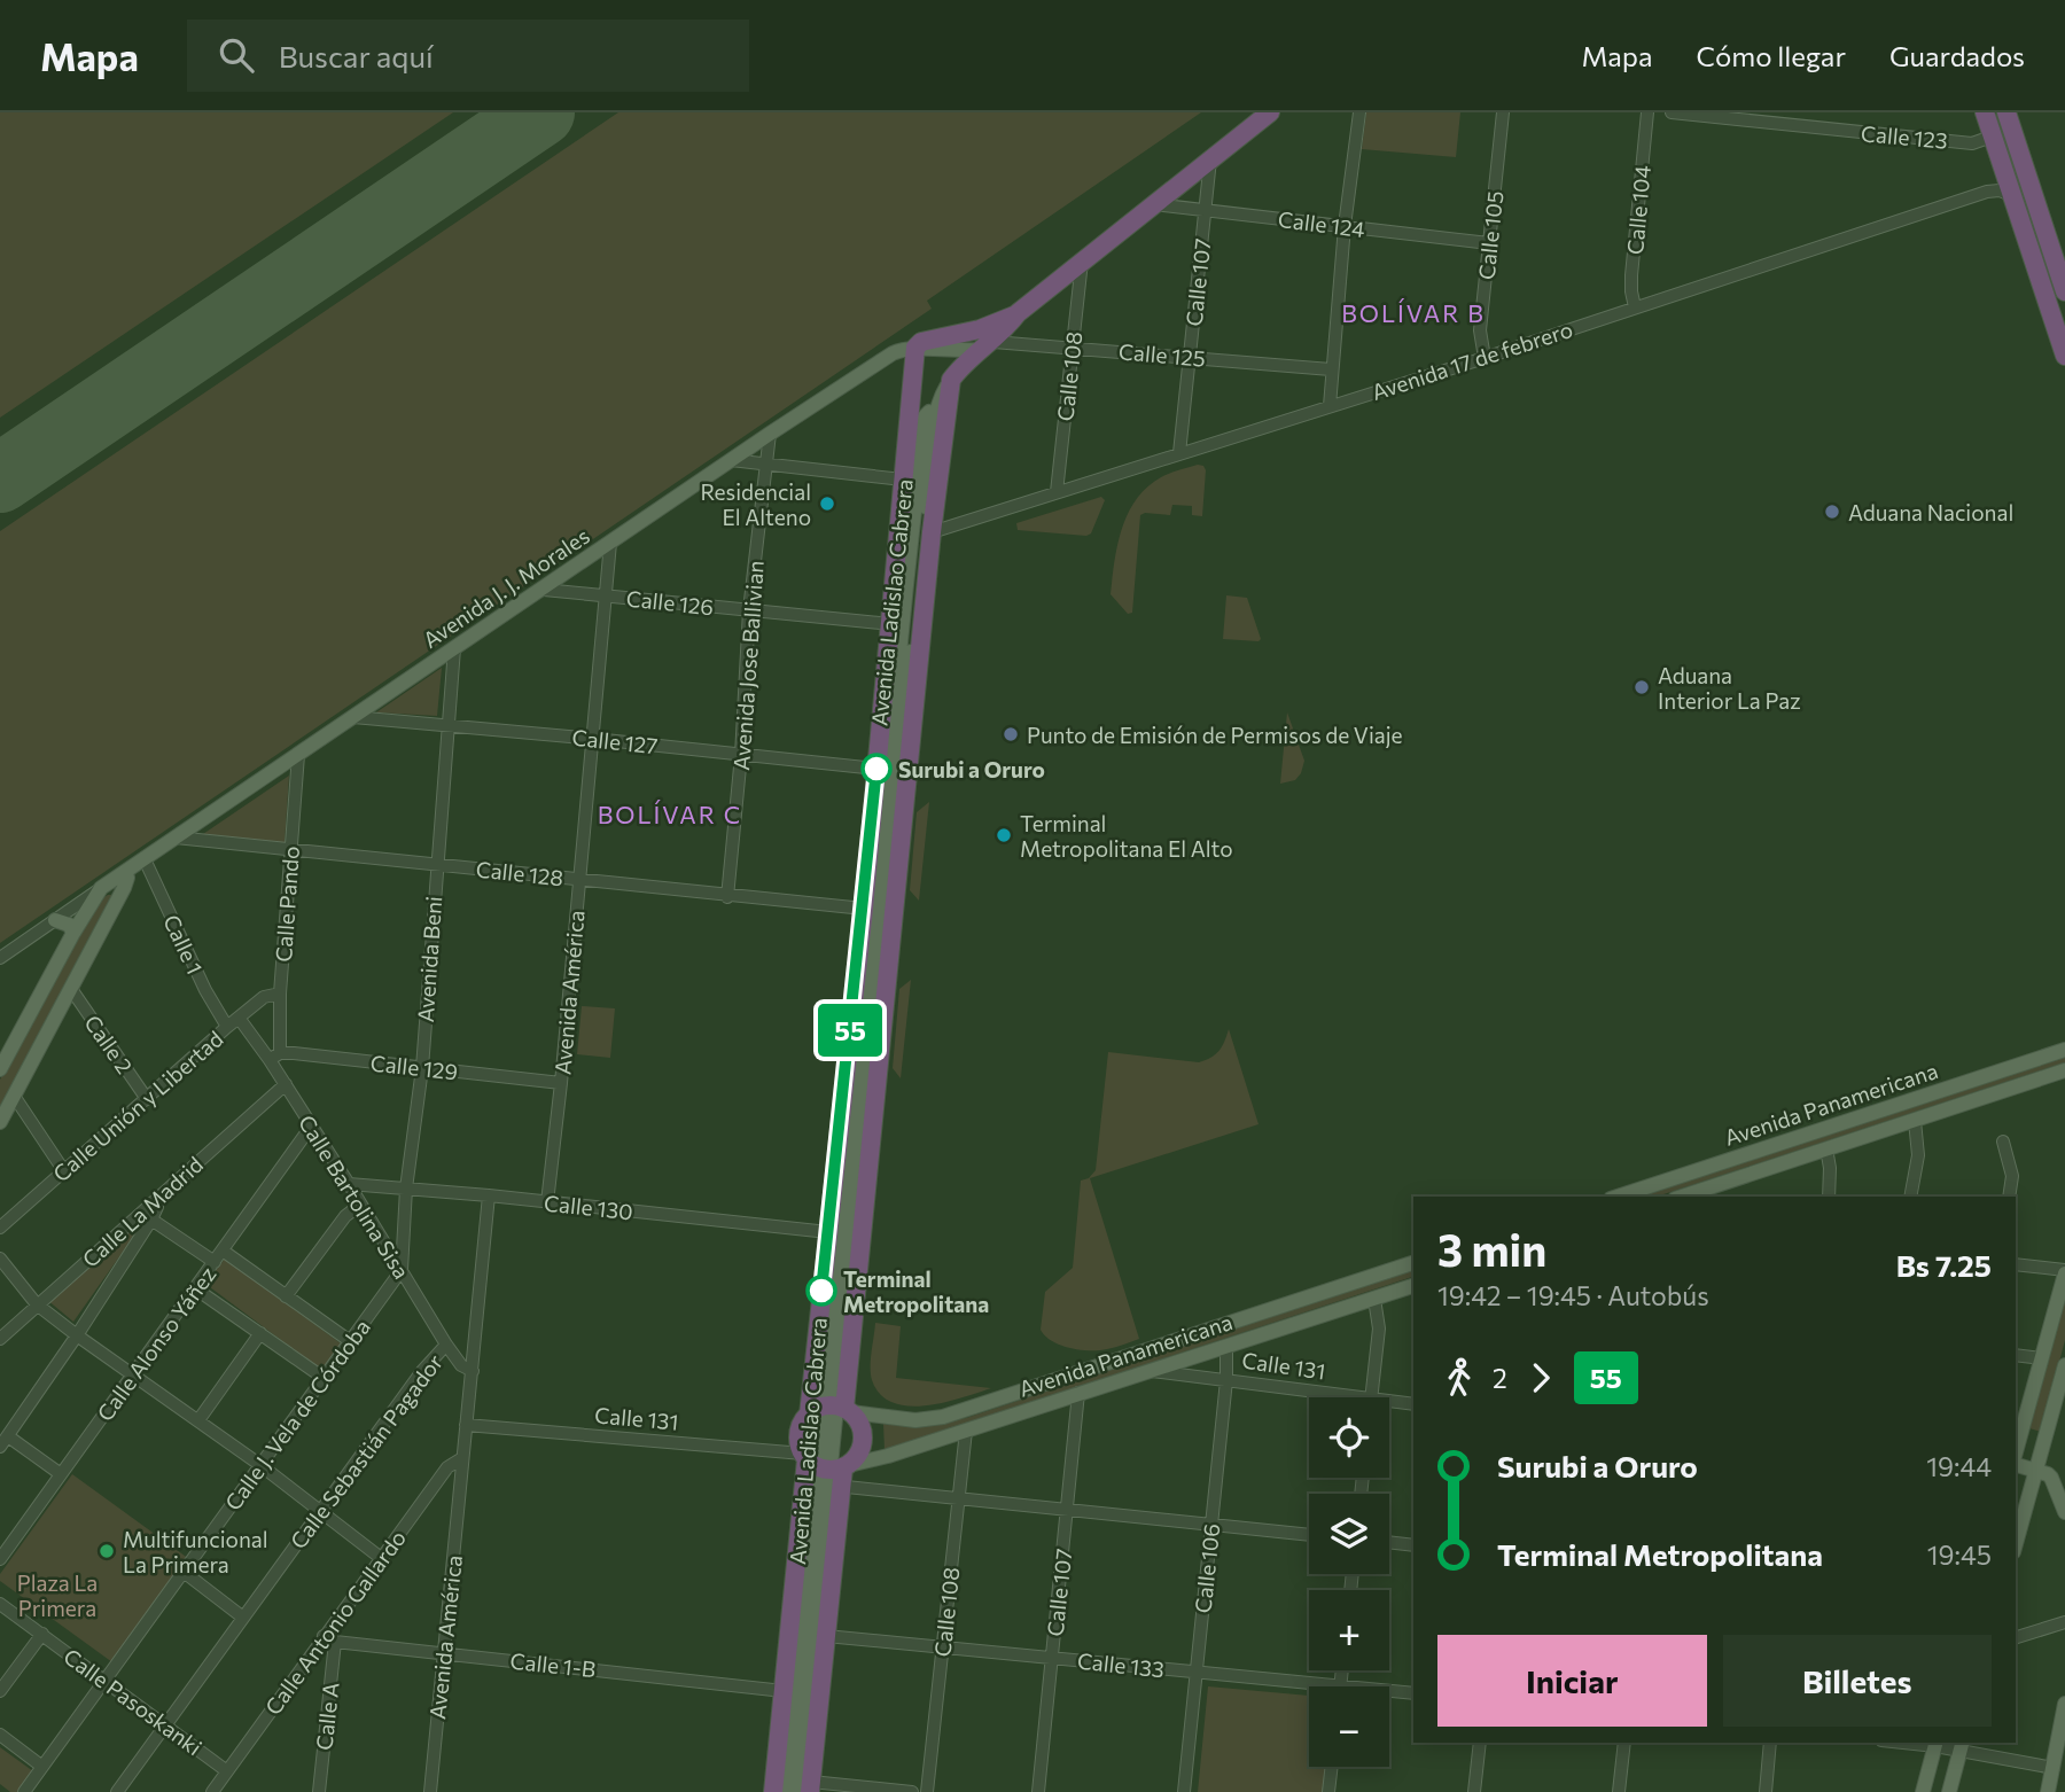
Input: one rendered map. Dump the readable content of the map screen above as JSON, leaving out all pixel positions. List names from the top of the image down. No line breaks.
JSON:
{"streets":{"highway":["Avenida Ladislao Cabrera"],"main road":["Avenida J. J. Morales","Avenida Panamericana"],"street":["Calle 123","Calle 104","Calle 124","Calle 105","Calle 107","Calle 125","Avenida 17 de febrero","Calle 108","Calle 126","Avenida Jose Ballivian","Calle 127","Calle 128","Calle Pando","Calle 1","Avenida Beni","Avenida América","Calle 2","Calle 129","Calle Unión y Libertad","Calle Bartolina Sisa","Calle 130","Calle La Madrid","Calle Alonso Yáñez","Calle 131","Calle J. Vela de Córdoba","Calle Sebastián Pagador","Calle 106","Calle Antonio Gallardo","Calle 1-B","Calle 133","Calle Pasoskanki","Calle A"]},"crossings":[["Calle 104","Avenida 17 de febrero"],["Calle 124","Calle 105"],["Calle 124","Calle 107"],["Calle 124","Avenida Ladislao Cabrera"],["Calle 105","Avenida 17 de febrero"],["Calle 107","Calle 125"],["Calle 107","Avenida 17 de febrero"],["Calle 107","Avenida Ladislao Cabrera"],["Calle 107","Avenida Panamericana"],["Calle 107","Calle 131"],["Calle 107","Calle 133"],["Calle 125","Calle 108"],["Calle 125","Avenida Ladislao Cabrera"],["Avenida 17 de febrero","Calle 108"],["Avenida 17 de febrero","Avenida Ladislao Cabrera"],["Calle 108","Avenida Ladislao Cabrera"],["Calle 108","Avenida Panamericana"],["Calle 108","Calle 131"],["Calle 108","Calle 133"],["Avenida J. J. Morales","Calle 126"],["Avenida J. J. Morales","Avenida Ladislao Cabrera"],["Avenida J. J. Morales","Avenida Jose Ballivian"],["Avenida J. J. Morales","Calle 127"],["Avenida J. J. Morales","Calle 128"],["Avenida J. J. Morales","Calle Pando"],["Avenida J. J. Morales","Calle 1"],["Avenida J. J. Morales","Avenida Beni"],["Avenida J. J. Morales","Avenida América"],["Calle 126","Avenida Ladislao Cabrera"],["Calle 126","Avenida Jose Ballivian"],["Calle 126","Avenida América"],["Avenida Ladislao Cabrera","Calle 127"],["Avenida Ladislao Cabrera","Calle 128"],["Avenida Ladislao Cabrera","Avenida Panamericana"],["Avenida Ladislao Cabrera","Calle 130"],["Avenida Ladislao Cabrera","Calle 131"],["Avenida Ladislao Cabrera","Calle 1-B"],["Avenida Ladislao Cabrera","Calle 133"],["Avenida Jose Ballivian","Calle 127"],["Avenida Jose Ballivian","Calle 128"],["Calle 127","Avenida Beni"],["Calle 127","Avenida América"],["Calle 128","Calle Pando"],["Calle 128","Avenida Beni"],["Calle 128","Avenida América"],["Calle Pando","Calle 129"],["Calle Pando","Calle Unión y Libertad"],["Calle Pando","Calle Bartolina Sisa"],["Calle 1","Calle Unión y Libertad"],["Avenida Beni","Calle 129"],["Avenida Beni","Calle Bartolina Sisa"],["Avenida Beni","Calle 130"],["Avenida Beni","Calle J. Vela de Córdoba"],["Avenida América","Calle 129"],["Avenida América","Calle Bartolina Sisa"],["Avenida América","Calle 130"],["Avenida América","Calle 131"],["Avenida América","Calle Antonio Gallardo"],["Avenida América","Calle 1-B"],["Calle 2","Calle Unión y Libertad"],["Calle 129","Calle Bartolina Sisa"],["Avenida Panamericana","Calle 131"],["Avenida Panamericana","Calle 106"],["Calle Unión y Libertad","Calle Bartolina Sisa"],["Calle Bartolina Sisa","Calle 130"],["Calle Bartolina Sisa","Calle La Madrid"],["Calle Bartolina Sisa","Calle Alonso Yáñez"],["Calle Bartolina Sisa","Calle J. Vela de Córdoba"],["Calle Bartolina Sisa","Calle Sebastián Pagador"],["Calle 131","Calle 106"],["Calle J. Vela de Córdoba","Calle Pasoskanki"],["Calle Sebastián Pagador","Calle Pasoskanki"],["Calle 106","Calle 133"],["Calle Antonio Gallardo","Calle 1-B"],["Calle Antonio Gallardo","Calle Pasoskanki"],["Calle Antonio Gallardo","Calle A"],["Calle 1-B","Calle A"]],"districts":["BOLÍVAR B","BOLÍVAR C"],"parks":["Plaza La Primera"],"places":["Residencial El Alteno","Aduana Nacional","Aduana Interior La Paz","Punto de Emisión de Permisos de Viaje","Surubi a Oruro","Terminal Metropolitana El Alto","Terminal Metropolitana","Multifuncional La Primera"],"lines":["bus line 55"],"page":{"header":"Mapa","search":"Buscar aquí","nav":["Mapa","Cómo llegar","Guardados"],"on_map":"55","heading":["3 min","19:42 – 19:45 · Autobús","Bs 7.25"],"legs":["2","55"],"map_buttons":["+","−"],"list":[{"name":"Surubi a Oruro","value":"19:44"},{"name":"Terminal Metropolitana","value":"19:45"}],"buttons":["Iniciar","Billetes"]}}
